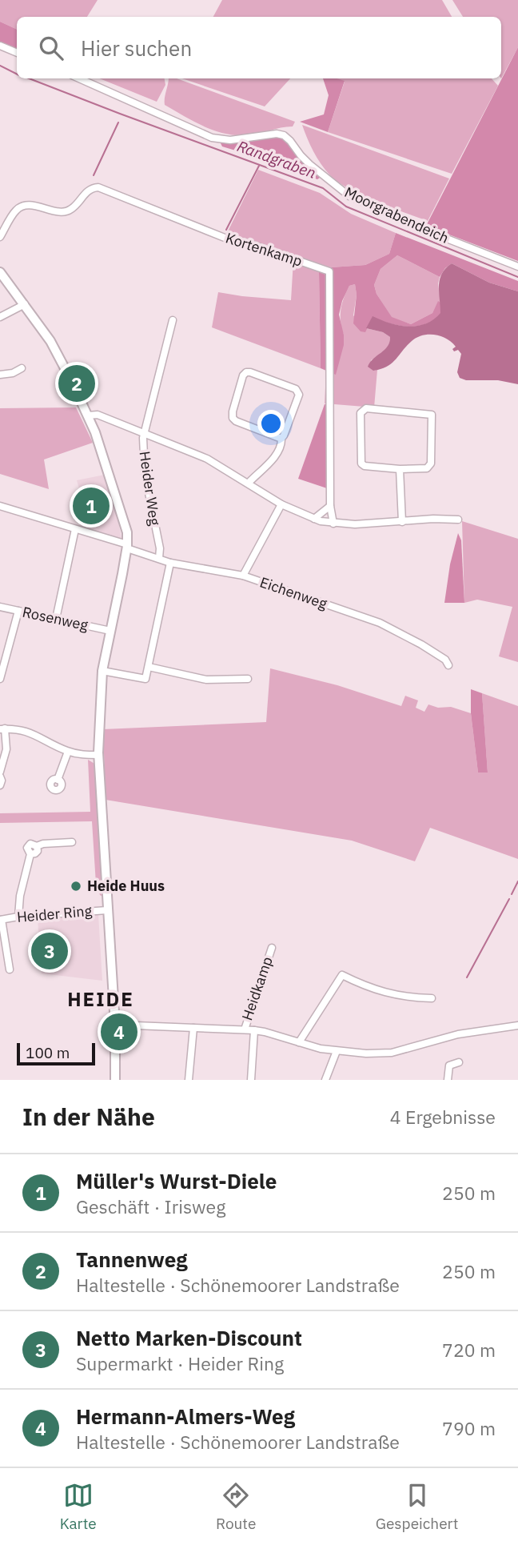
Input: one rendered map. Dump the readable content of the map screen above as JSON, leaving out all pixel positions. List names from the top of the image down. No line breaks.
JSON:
{"streets":{"street":["Moorgrabendeich","Kortenkamp","Heider Weg","Eichenweg","Rosenweg","Heider Ring","Heidkamp"]},"crossings":[["Heider Weg","Eichenweg"]],"districts":["HEIDE"],"water":["Randgraben"],"places":["Heide Huus"],"scale_bar":"100 m","page":{"search":"Hier suchen","pins":["2","1","3","4"],"scale":"100 m","heading":["In der Nähe","4 Ergebnisse"],"list":[{"mark":"1","name":"Müller's Wurst-Diele","note":"Geschäft · Irisweg","value":"250 m"},{"mark":"2","name":"Tannenweg","note":"Haltestelle · Schönemoorer Landstraße","value":"250 m"},{"mark":"3","name":"Netto Marken-Discount","note":"Supermarkt · Heider Ring","value":"720 m"},{"mark":"4","name":"Hermann-Almers-Weg","note":"Haltestelle · Schönemoorer Landstraße","value":"790 m"}],"nav":["Karte","Route","Gespeichert"]}}
